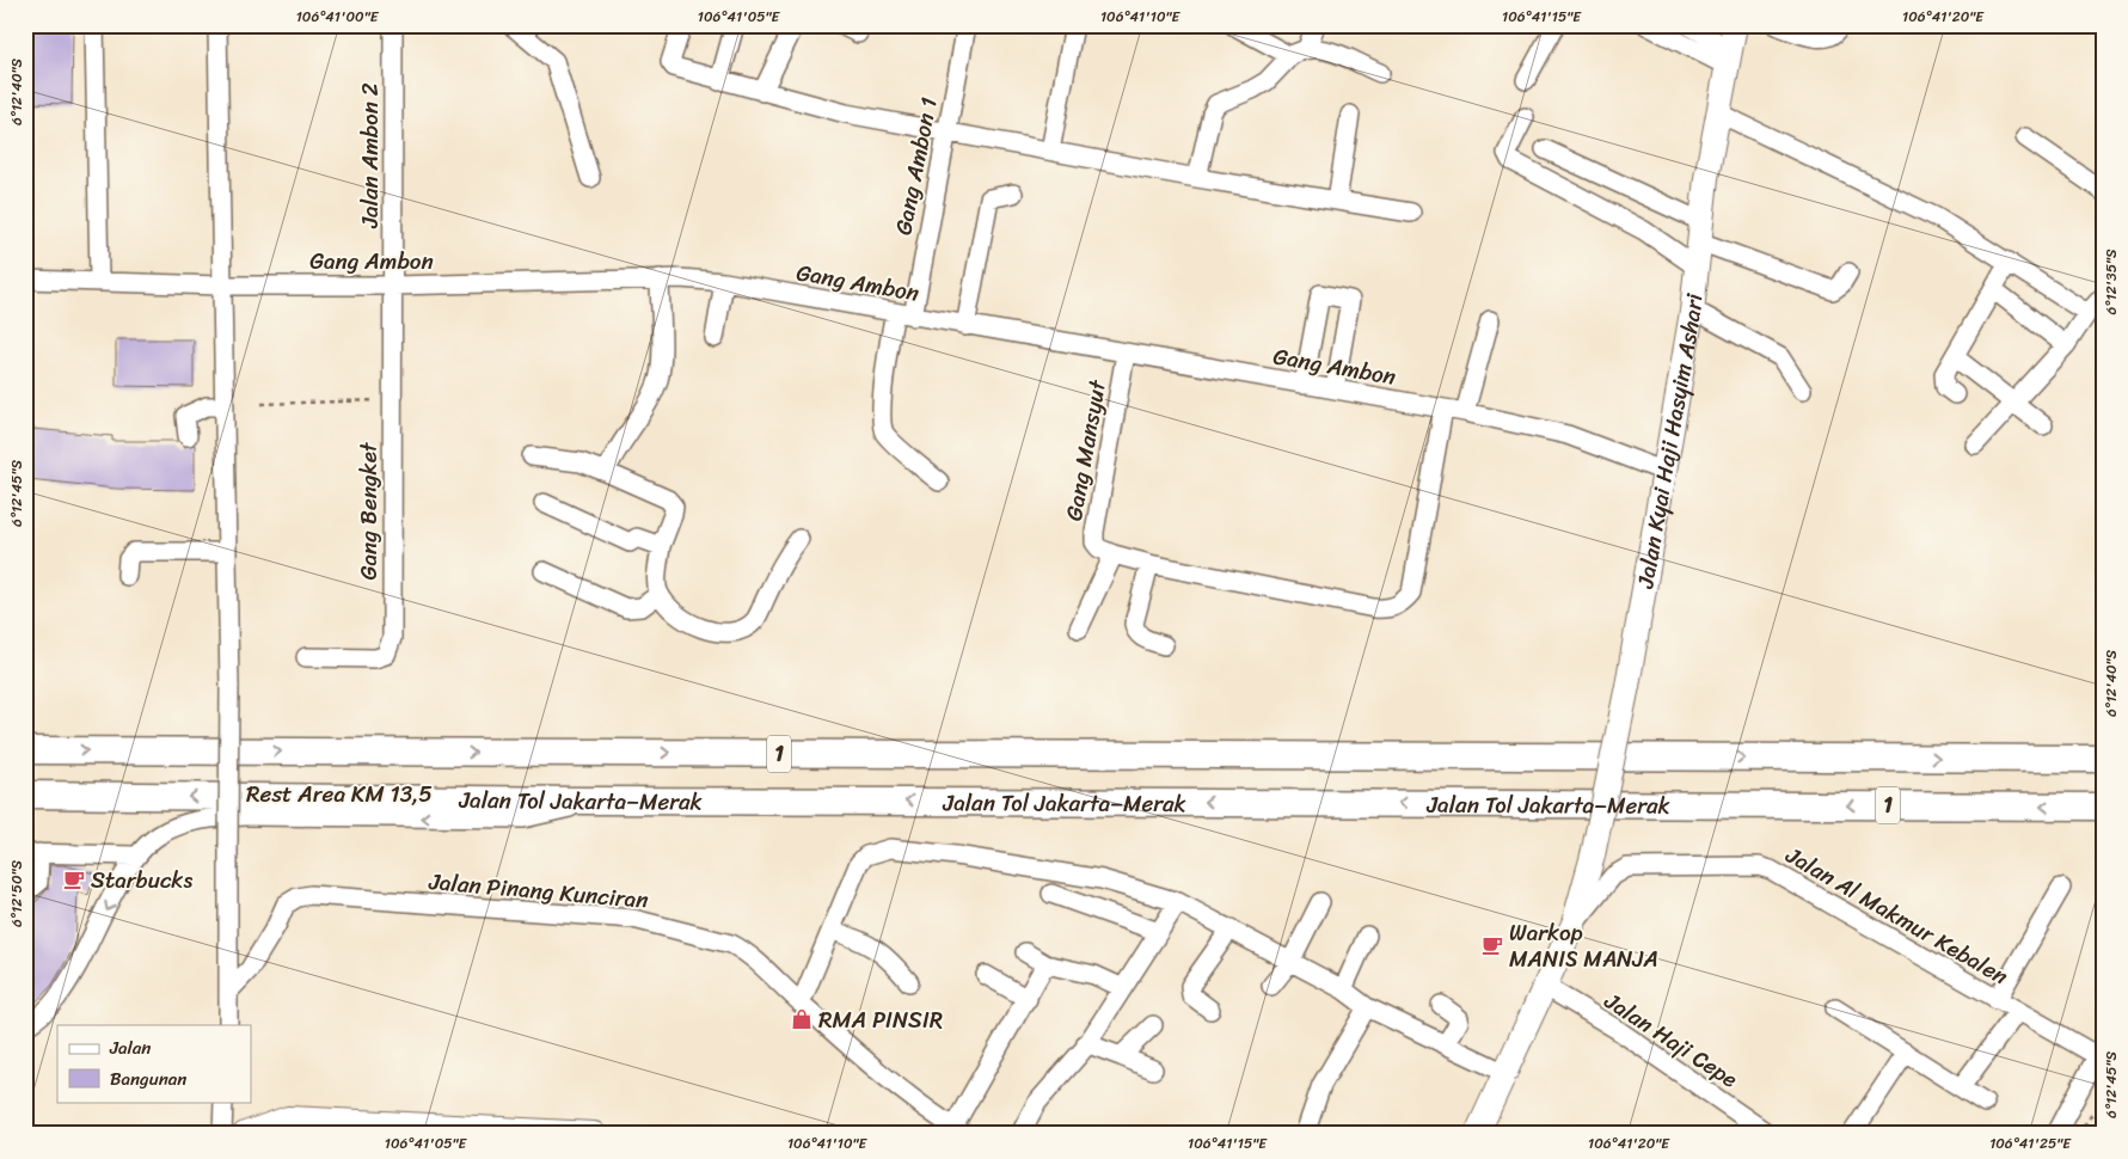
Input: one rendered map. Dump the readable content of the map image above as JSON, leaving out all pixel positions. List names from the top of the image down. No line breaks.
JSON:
{"streets":{"highway":["1","Jalan Tol Jakarta–Merak"],"main road":["Jalan Kyai Haji Hasyim Ashari"],"street":["Jalan Ambon 2","Gang Ambon 1","Gang Ambon","Gang Mansyut","Gang Bengket","Rest Area KM 13,5","Jalan Pinang Kunciran","Jalan Al Makmur Kebalen","Jalan Haji Cepe"]},"crossings":[["Jalan Ambon 2","Gang Ambon"],["Jalan Ambon 2","Gang Bengket"],["Gang Ambon 1","Gang Ambon"],["Gang Ambon","Jalan Kyai Haji Hasyim Ashari"],["Gang Ambon","Gang Mansyut"],["Gang Ambon","Gang Bengket"],["Jalan Kyai Haji Hasyim Ashari","Jalan Al Makmur Kebalen"],["Jalan Kyai Haji Hasyim Ashari","Jalan Haji Cepe"],["Rest Area KM 13,5","Jalan Tol Jakarta–Merak"]],"one_way":["Rest Area KM 13,5"],"places":{"cafe":["Starbucks","Warkop MANIS MANJA"],"shop":["RMA PINSIR"]},"legend":["Jalan","Bangunan"],"coordinates":["106°41'00\"E","106°41'05\"E","106°41'10\"E","106°41'15\"E","106°41'20\"E","6°12'40\"S","6°12'35\"S","6°12'45\"S","6°12'50\"S","106°41'25\"E"]}
